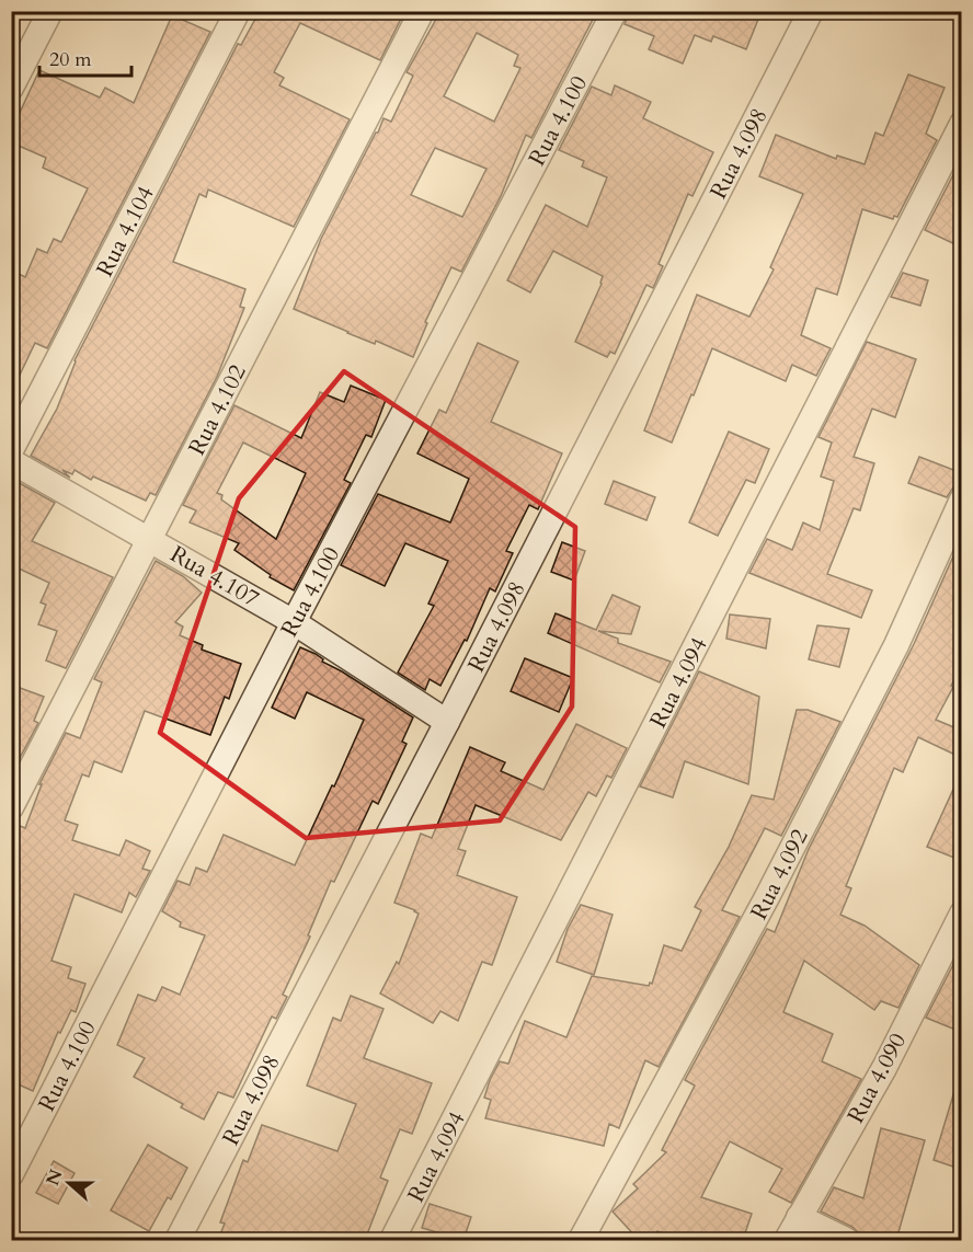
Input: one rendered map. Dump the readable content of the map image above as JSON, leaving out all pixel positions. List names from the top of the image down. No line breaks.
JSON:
{"streets":{"street":["Rua 4.100","Rua 4.098","Rua 4.104","Rua 4.102","Rua 4.107","Rua 4.094","Rua 4.092","Rua 4.090"]},"crossings":[["Rua 4.100","Rua 4.107"],["Rua 4.098","Rua 4.107"],["Rua 4.102","Rua 4.107"]],"scale_bar":"20 m","north":"left"}
